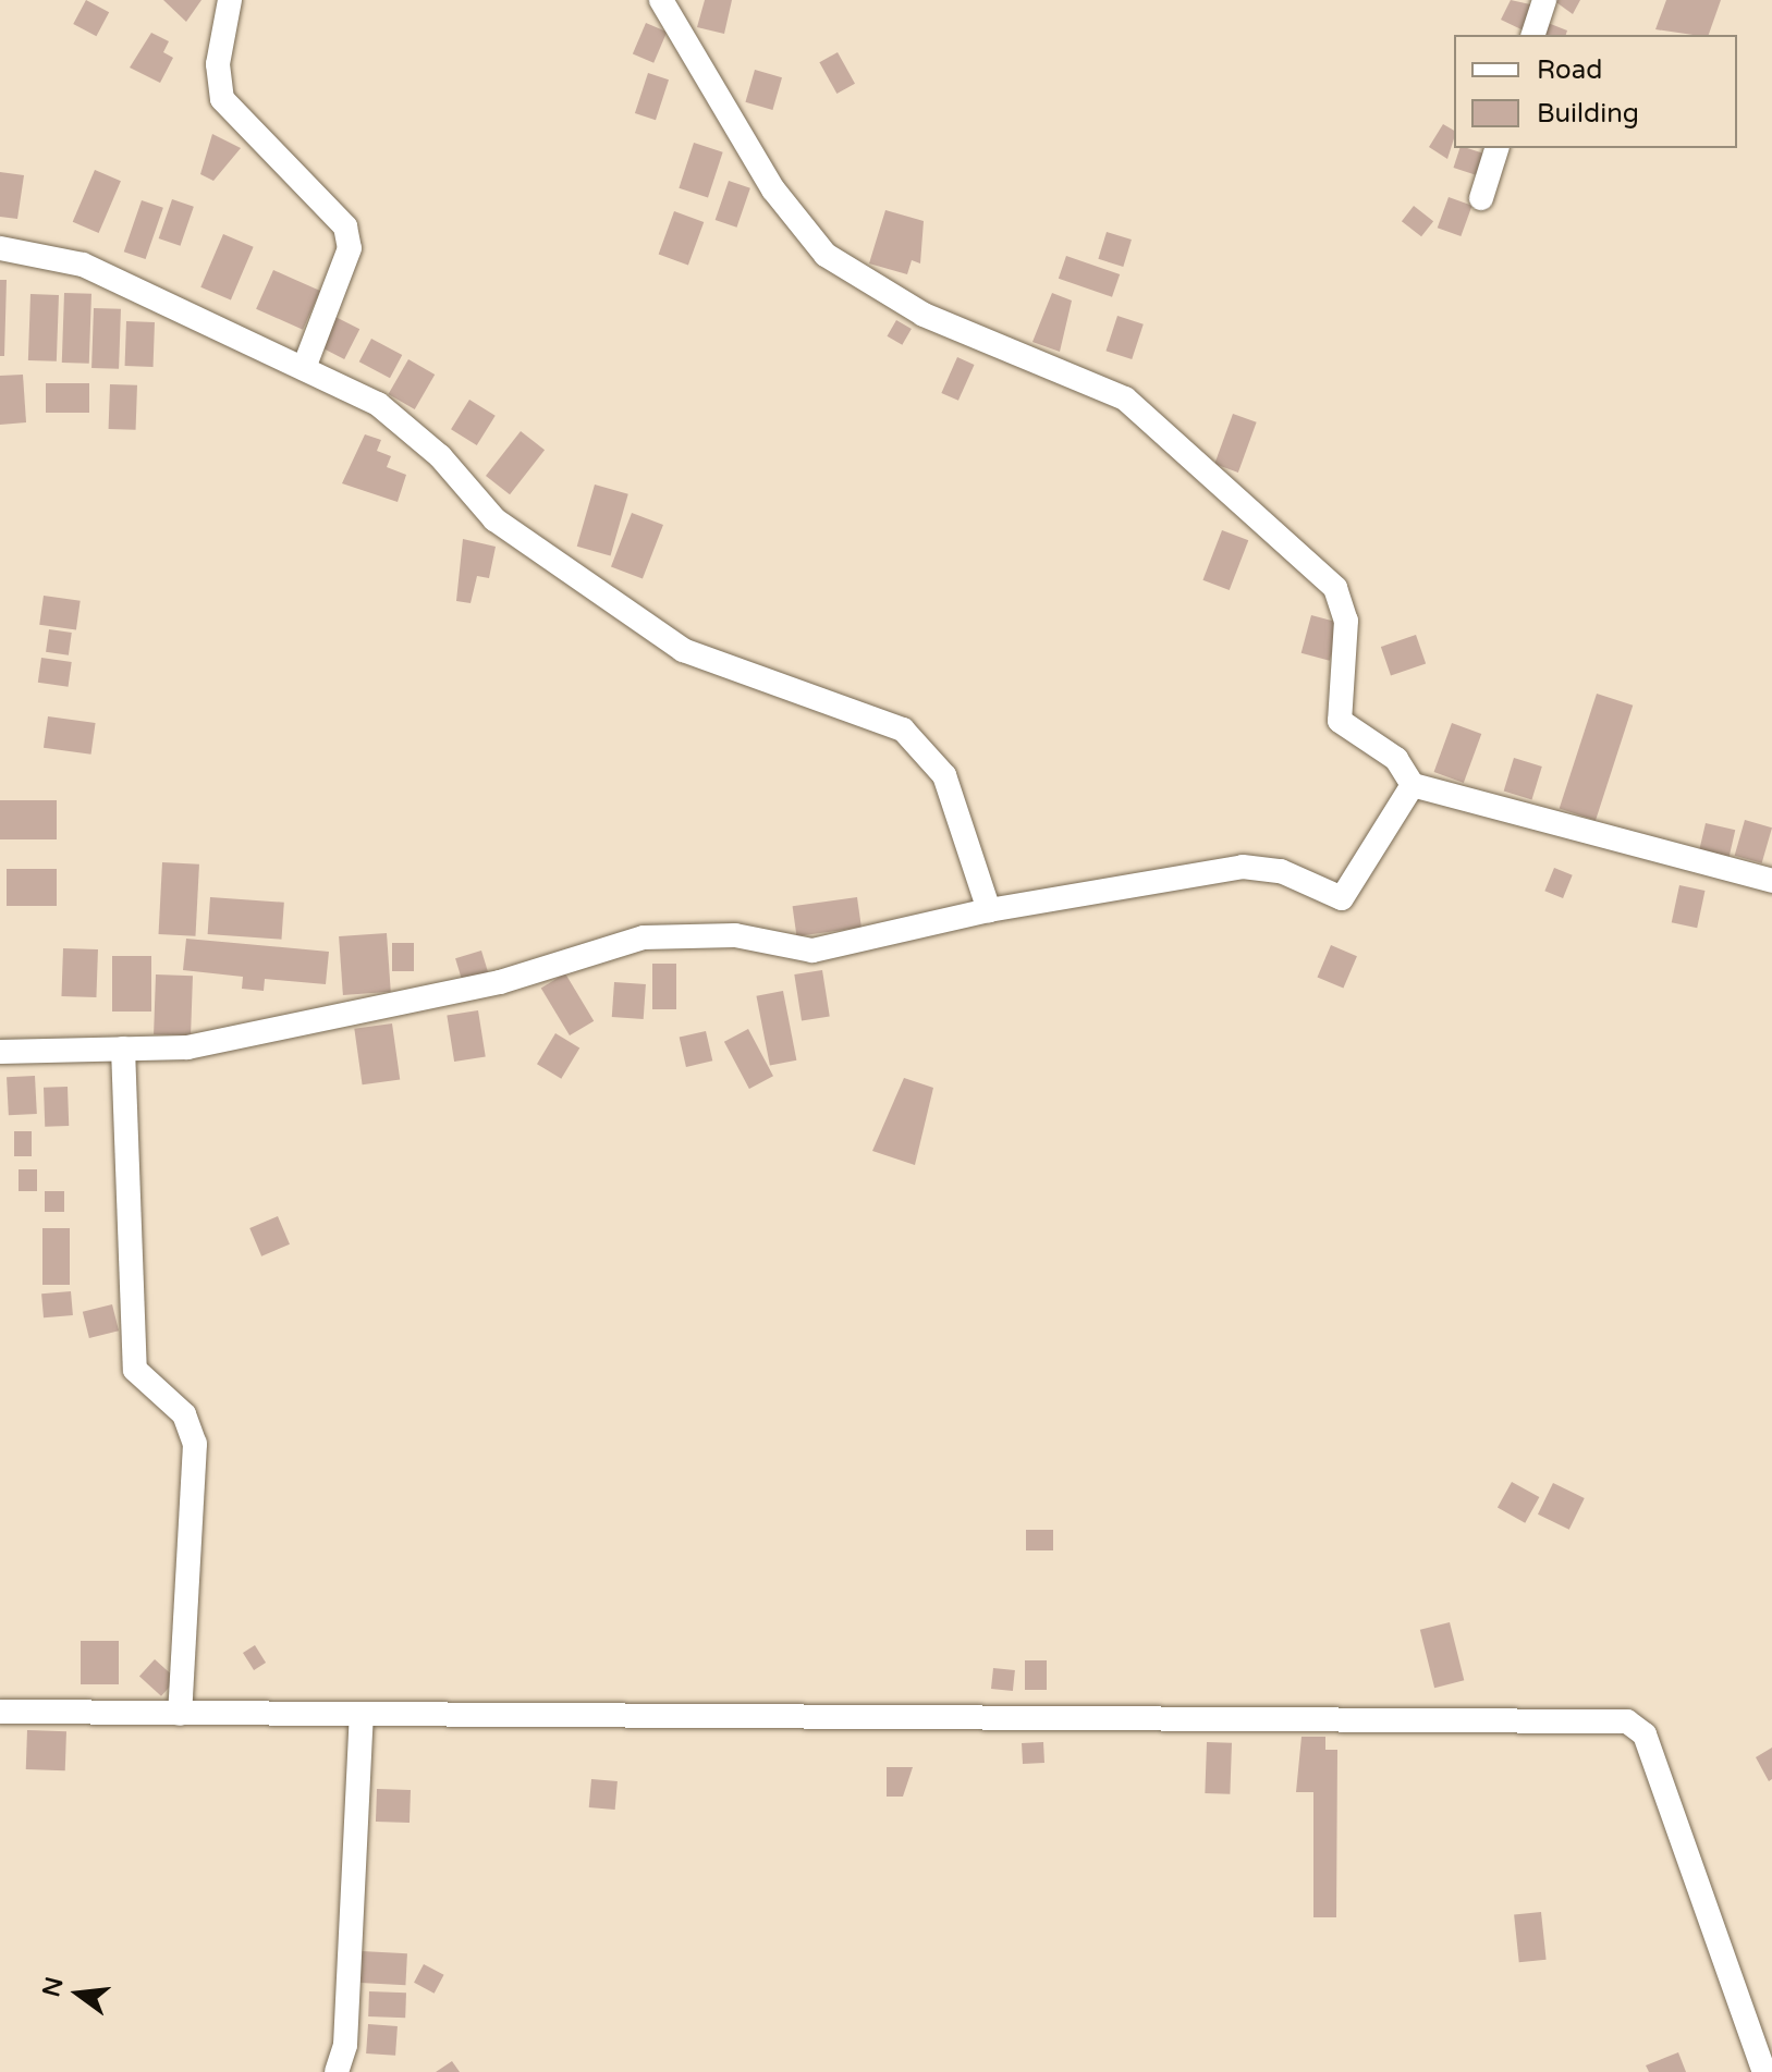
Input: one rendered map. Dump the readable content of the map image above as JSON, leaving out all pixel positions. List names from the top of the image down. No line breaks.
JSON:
{"legend":["Road","Building"],"north":"left"}
